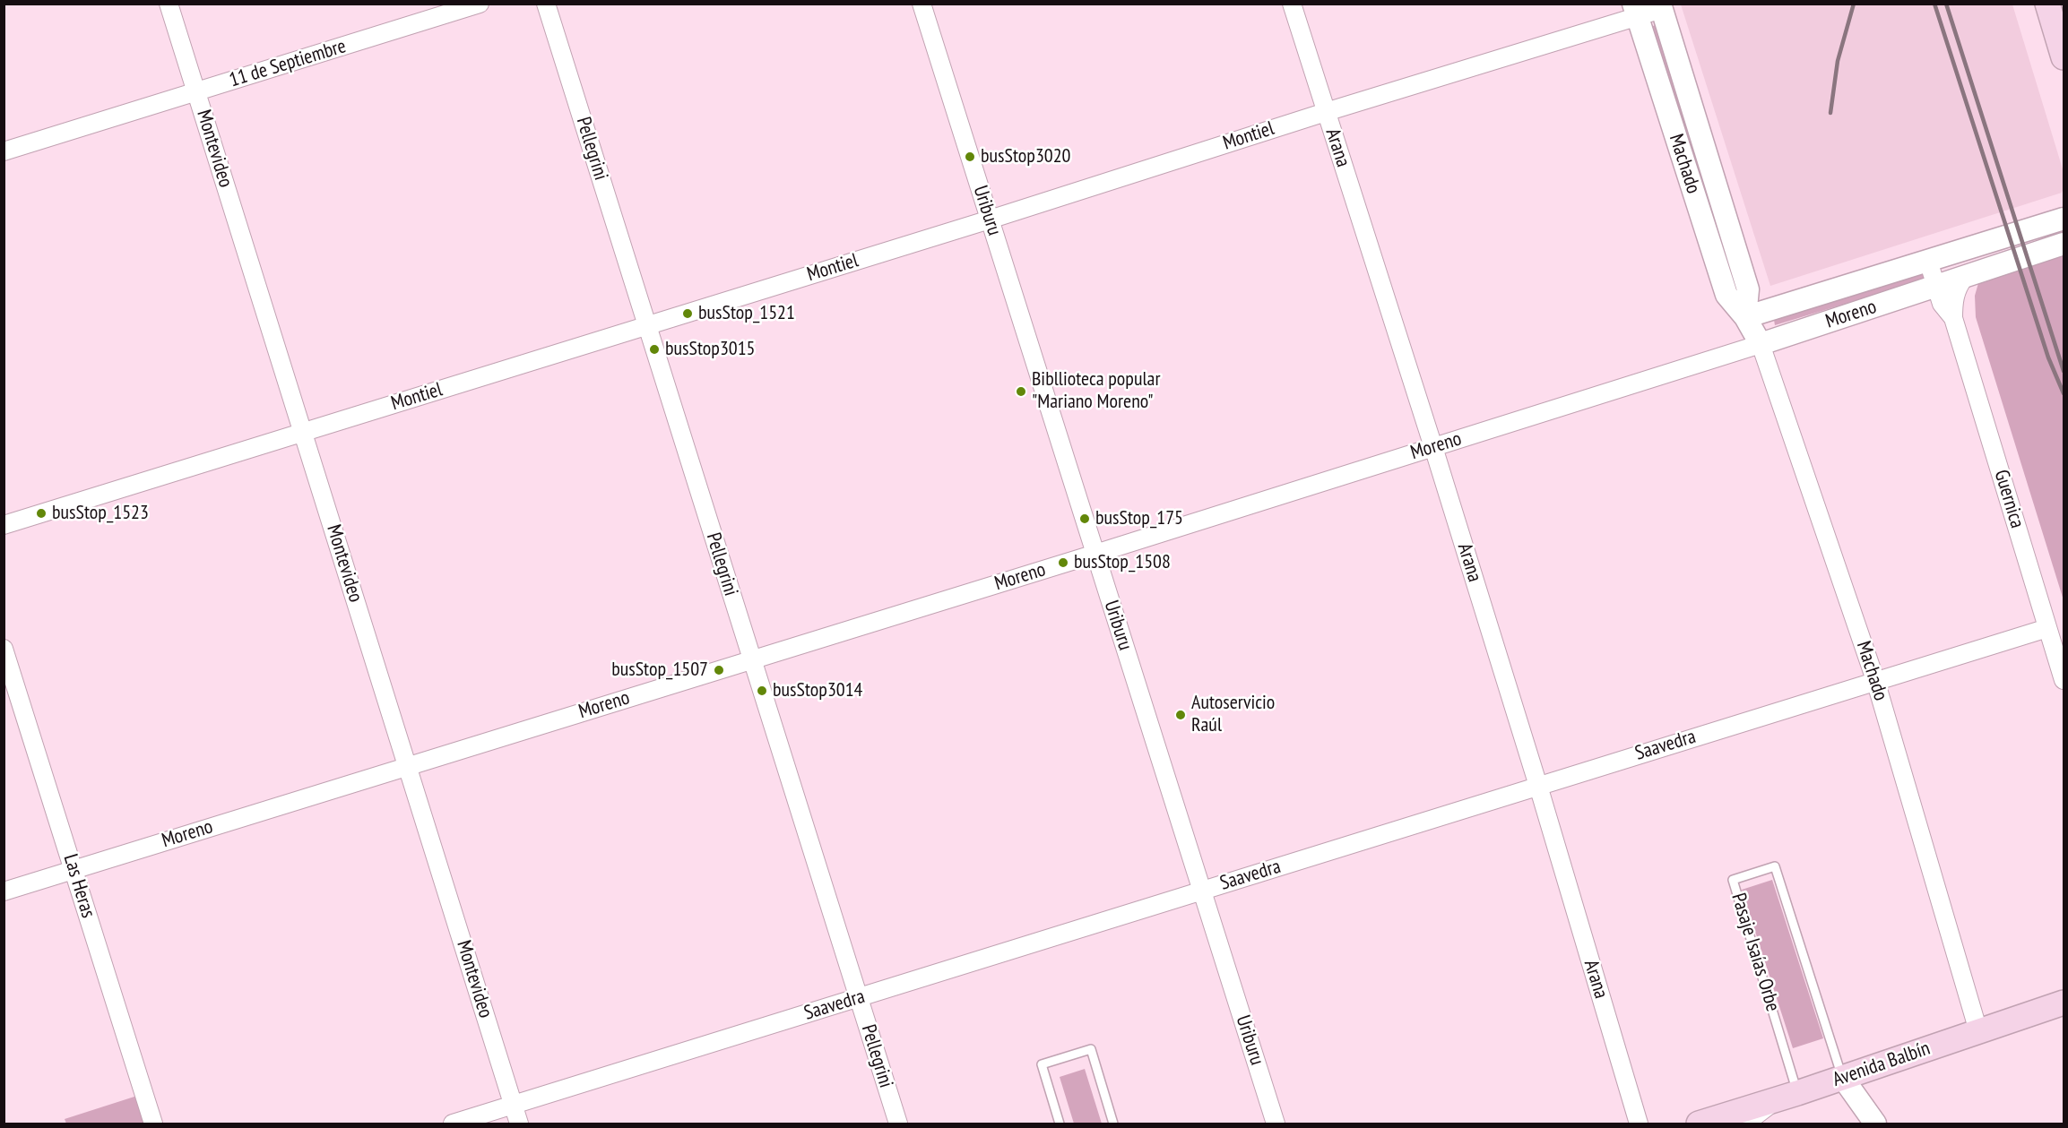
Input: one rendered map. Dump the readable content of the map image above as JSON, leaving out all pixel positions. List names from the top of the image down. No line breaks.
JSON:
{"streets":{"main road":["Avenida Balbín"],"street":["11 de Septiembre","Montiel","Arana","Montevideo","Pellegrini","Machado","Uriburu","Moreno","Guernica","Saavedra","Las Heras"],"lane":["Pasaje Isaías Orbe"]},"crossings":[["11 de Septiembre","Montevideo"],["Montiel","Arana"],["Montiel","Montevideo"],["Montiel","Pellegrini"],["Montiel","Machado"],["Montiel","Uriburu"],["Arana","Moreno"],["Arana","Saavedra"],["Montevideo","Moreno"],["Montevideo","Saavedra"],["Pellegrini","Moreno"],["Pellegrini","Saavedra"],["Machado","Moreno"],["Machado","Saavedra"],["Machado","Avenida Balbín"],["Uriburu","Moreno"],["Uriburu","Saavedra"],["Moreno","Guernica"],["Moreno","Las Heras"],["Guernica","Saavedra"],["Pasaje Isaías Orbe","Avenida Balbín"]],"places":["busStop3020","busStop_1521","busStop3015","Bibllioteca popular \"Mariano Moreno\"","busStop_1523","busStop_175","busStop_1508","busStop_1507","busStop3014","Autoservicio Raúl"]}
